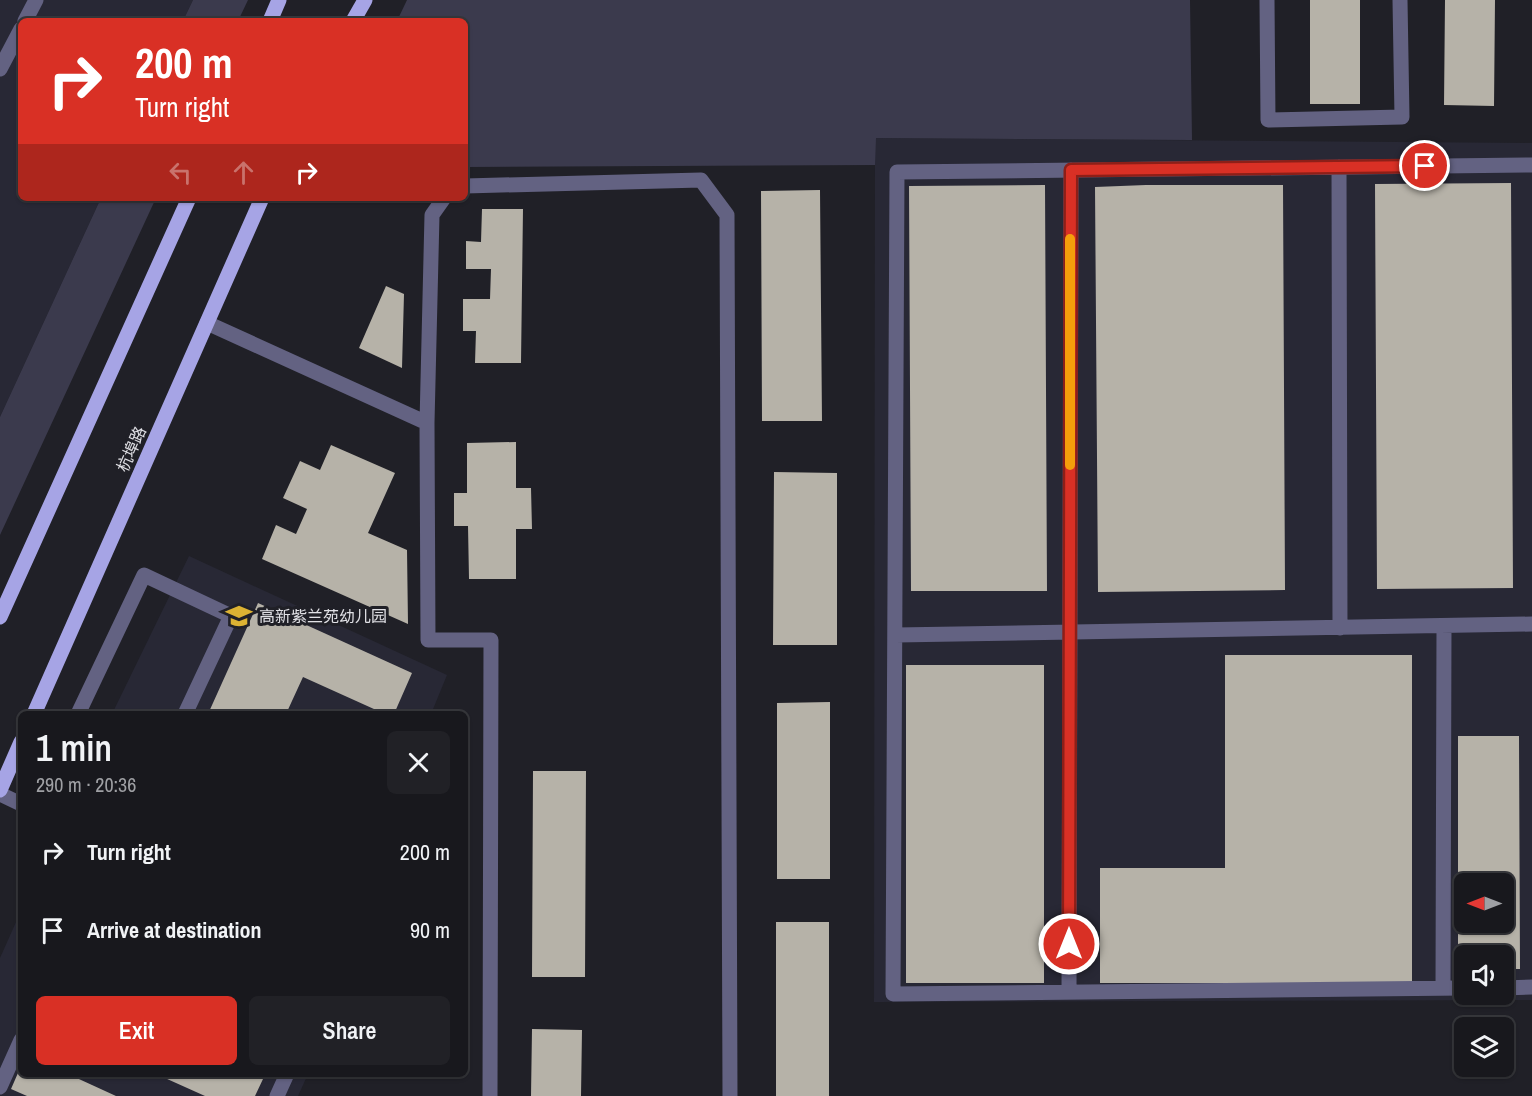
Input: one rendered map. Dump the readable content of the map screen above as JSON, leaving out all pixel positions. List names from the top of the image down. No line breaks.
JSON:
{"streets":{"main road":["杭埠路"]},"places":{"school or university":["高新紫兰苑幼儿园"]},"north":"left","page":{"turn":["200 m","Turn right"],"heading":["1 min","290 m · 20:36"],"list":[{"name":"Turn right","value":"200 m"},{"name":"Arrive at destination","value":"90 m"}],"buttons":["Exit","Share"]}}
